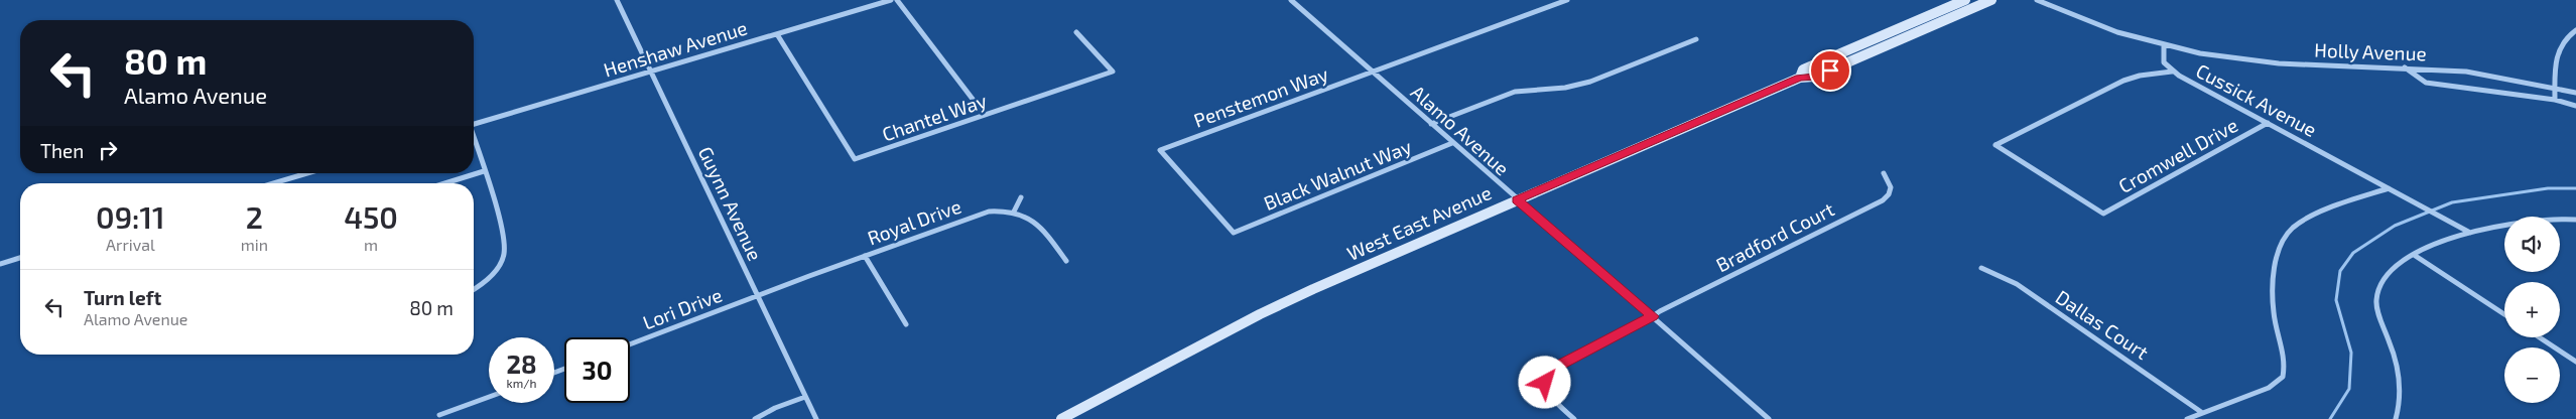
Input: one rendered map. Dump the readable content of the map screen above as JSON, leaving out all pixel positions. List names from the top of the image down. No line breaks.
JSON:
{"streets":{"main road":["West East Avenue"],"street":["Henshaw Avenue","Holly Avenue","Penstemon Way","Cussick Avenue","Chantel Way","Alamo Avenue","Cromwell Drive","Black Walnut Way","Guynn Avenue","Royal Drive","Bradford Court","Lori Drive","Dallas Court"]},"crossings":[["Henshaw Avenue","Chantel Way"],["Henshaw Avenue","Guynn Avenue"],["Holly Avenue","Cussick Avenue"],["Penstemon Way","Alamo Avenue"],["Penstemon Way","Black Walnut Way"],["Cussick Avenue","Cromwell Drive"],["Alamo Avenue","Black Walnut Way"],["Alamo Avenue","West East Avenue"],["Alamo Avenue","Bradford Court"],["Guynn Avenue","Royal Drive"],["Guynn Avenue","Lori Drive"],["Royal Drive","Lori Drive"]],"page":{"turn":["80 m","Alamo Avenue"],"then":"Then","eta":["09:11","Arrival","2","min","450","m"],"map_buttons":["+","−"],"list":[{"name":"Turn left","note":"Alamo Avenue","value":"80 m"}],"speed":"28 km/h","limit":"30"}}
